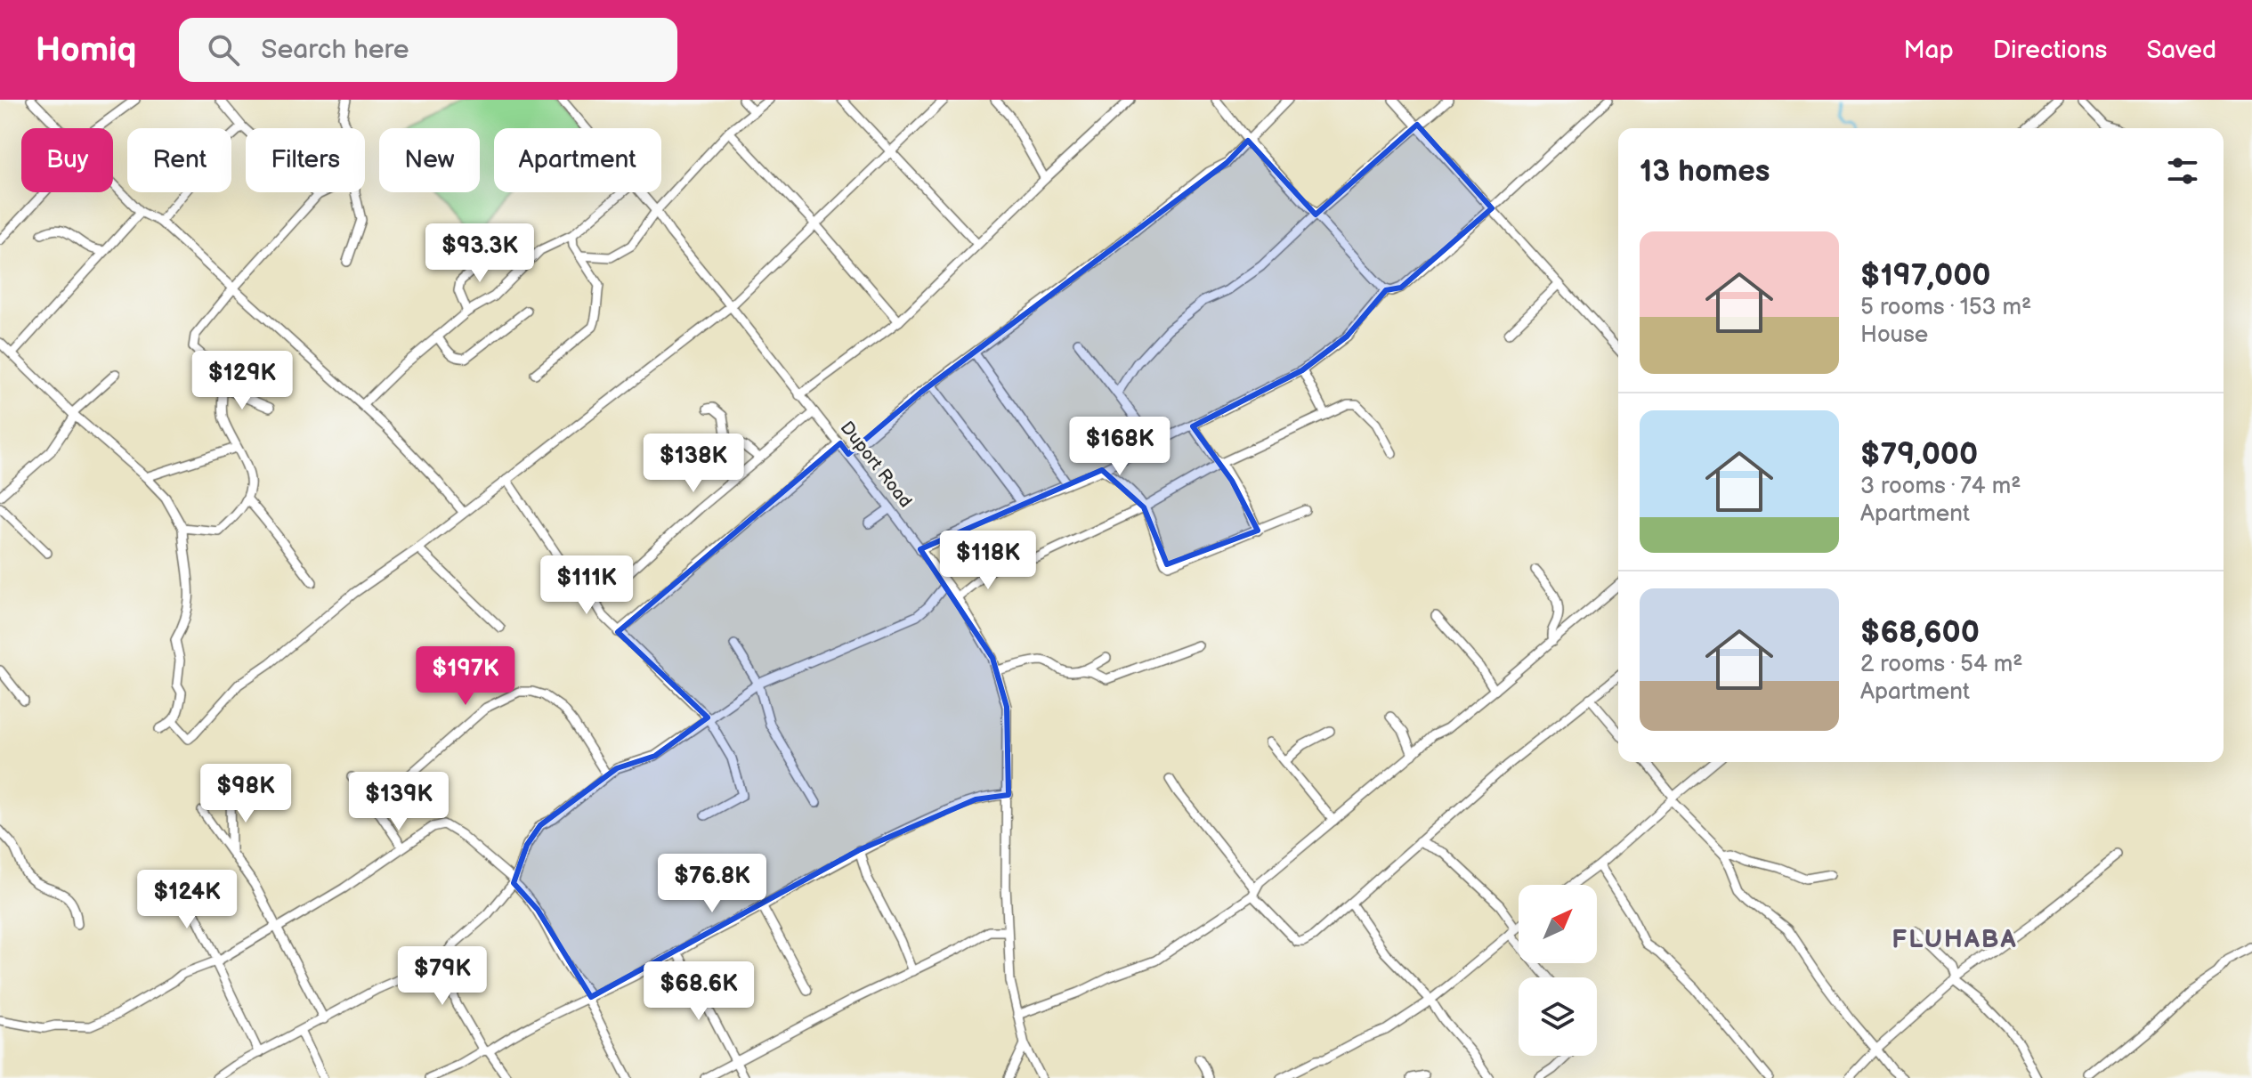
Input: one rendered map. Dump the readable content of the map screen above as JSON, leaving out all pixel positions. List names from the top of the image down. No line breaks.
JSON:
{"streets":{"street":["Duport Road"]},"districts":["FLUHABA"],"north":"top right","page":{"header":"Homiq","search":"Search here","nav":["Map","Directions","Saved"],"chip":["Buy","Rent","Filters","New","Apartment"],"heading":"13 homes","list":[{"name":"$197,000","note":"5 rooms · 153 m² · House"},{"name":"$79,000","note":"3 rooms · 74 m² · Apartment"},{"name":"$68,600","note":"2 rooms · 54 m² · Apartment"}],"price":["$93.3K","$129K","$168K","$138K","$118K","$111K","$197K","$98K","$139K","$76.8K","$124K","$79K","$68.6K"]}}
